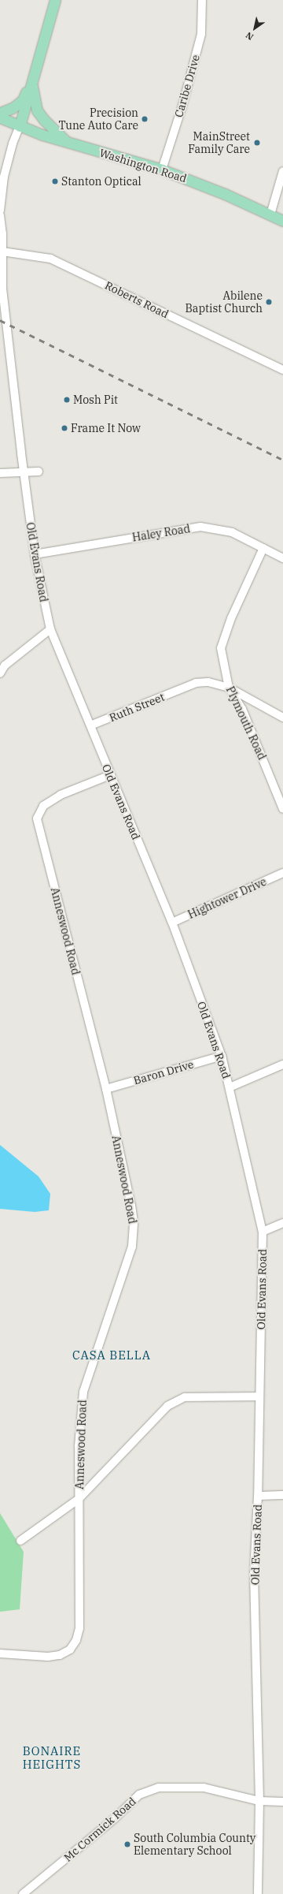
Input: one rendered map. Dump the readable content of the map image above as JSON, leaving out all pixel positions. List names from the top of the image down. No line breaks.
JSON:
{"streets":{"main road":["Washington Road"],"street":["Caribe Drive","Roberts Road","Haley Road","Old Evans Road","Ruth Street","Plymouth Road","Hightower Drive","Anneswood Road","Baron Drive","Mc Cormick Road"]},"crossings":[["Caribe Drive","Washington Road"],["Roberts Road","Old Evans Road"],["Haley Road","Old Evans Road"],["Haley Road","Plymouth Road"],["Old Evans Road","Ruth Street"],["Old Evans Road","Hightower Drive"],["Old Evans Road","Anneswood Road"],["Old Evans Road","Baron Drive"],["Old Evans Road","Mc Cormick Road"],["Ruth Street","Plymouth Road"],["Anneswood Road","Baron Drive"]],"districts":["CASA BELLA","BONAIRE HEIGHTS"],"places":["Precision Tune Auto Care","MainStreet Family Care","Stanton Optical","Abilene Baptist Church","Mosh Pit","Frame It Now","South Columbia County Elementary School"],"north":"bottom left"}
